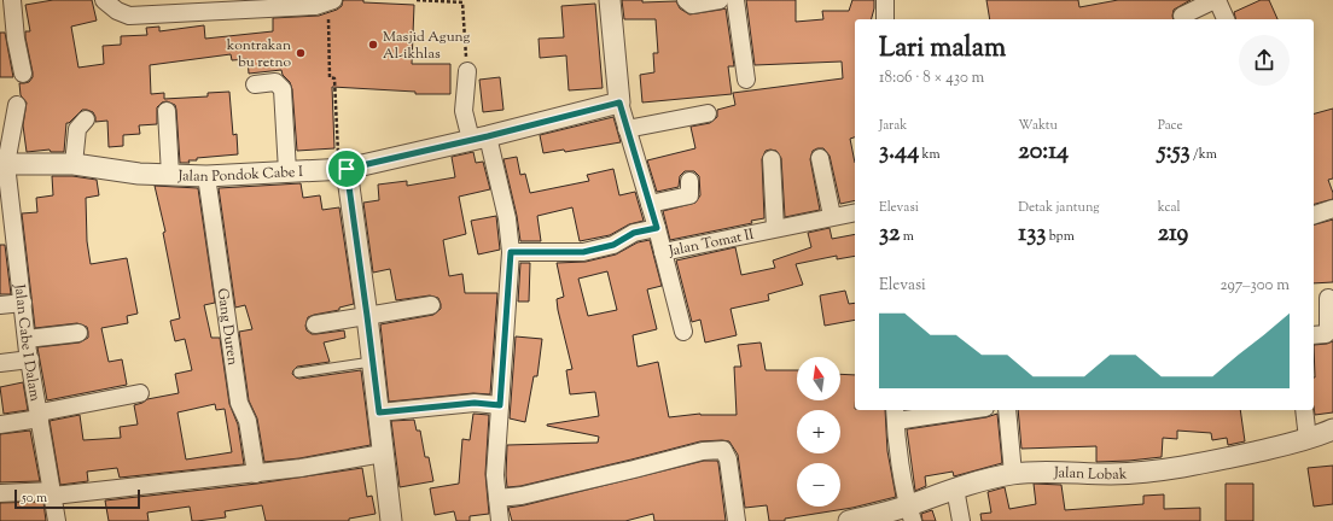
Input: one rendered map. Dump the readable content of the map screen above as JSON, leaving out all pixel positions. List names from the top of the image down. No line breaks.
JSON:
{"streets":{"street":["Jalan Pondok Cabe I","Jalan Tomat II","Gang Duren","Jalan Cabe I Dalam","Jalan Lobak"]},"crossings":[["Jalan Pondok Cabe I","Jalan Tomat II"],["Jalan Pondok Cabe I","Gang Duren"],["Jalan Pondok Cabe I","Jalan Cabe I Dalam"]],"places":["Masjid Agung Al-ikhlas","kontrakan bu retno"],"scale_bar":"50 m","north":"top","page":{"heading":["Lari malam","18:06 · 8 × 430 m"],"stats":[["Jarak","3.44 km"],["Waktu","20:14"],["Pace","5:53 /km"],["Elevasi","32 m"],["Detak jantung","133 bpm"],["kcal","219"]],"chart":["Elevasi","297–300 m"],"map_buttons":["+","−"],"scale":"50 m"}}
